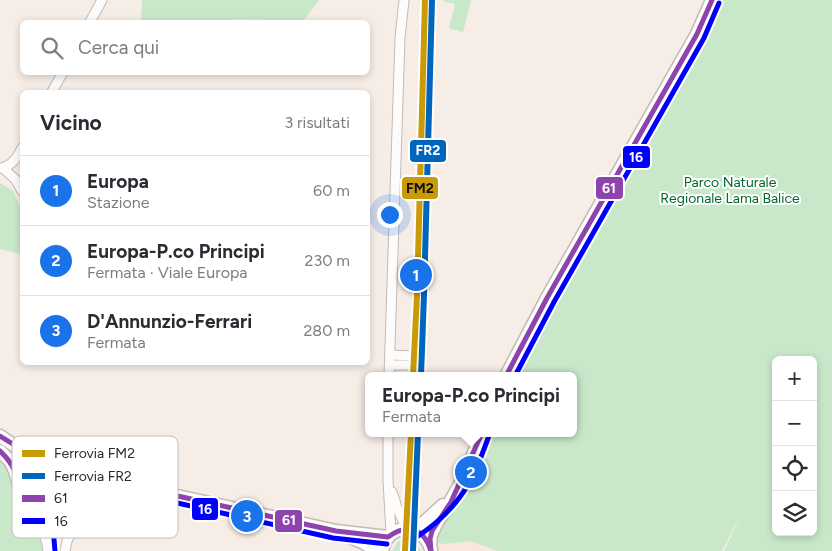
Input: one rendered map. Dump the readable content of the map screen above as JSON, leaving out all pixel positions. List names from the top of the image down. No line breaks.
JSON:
{"parks":["Parco Naturale Regionale Lama Balice"],"lines":["rail line FM2","rail line FR2","transit line 61","transit line 16"],"legend":["Ferrovia FM2","Ferrovia FR2","61","16"],"page":{"search":"Cerca qui","heading":["Vicino","3 risultati"],"list":[{"mark":"1","name":"Europa","note":"Stazione","value":"60 m"},{"mark":"2","name":"Europa-P.co Principi","note":"Fermata · Viale Europa","value":"230 m"},{"mark":"3","name":"D'Annunzio-Ferrari","note":"Fermata","value":"280 m"}],"pins":["1","2","3"],"map_buttons":["+","−"],"popup":["Europa-P.co Principi","Fermata"]}}
